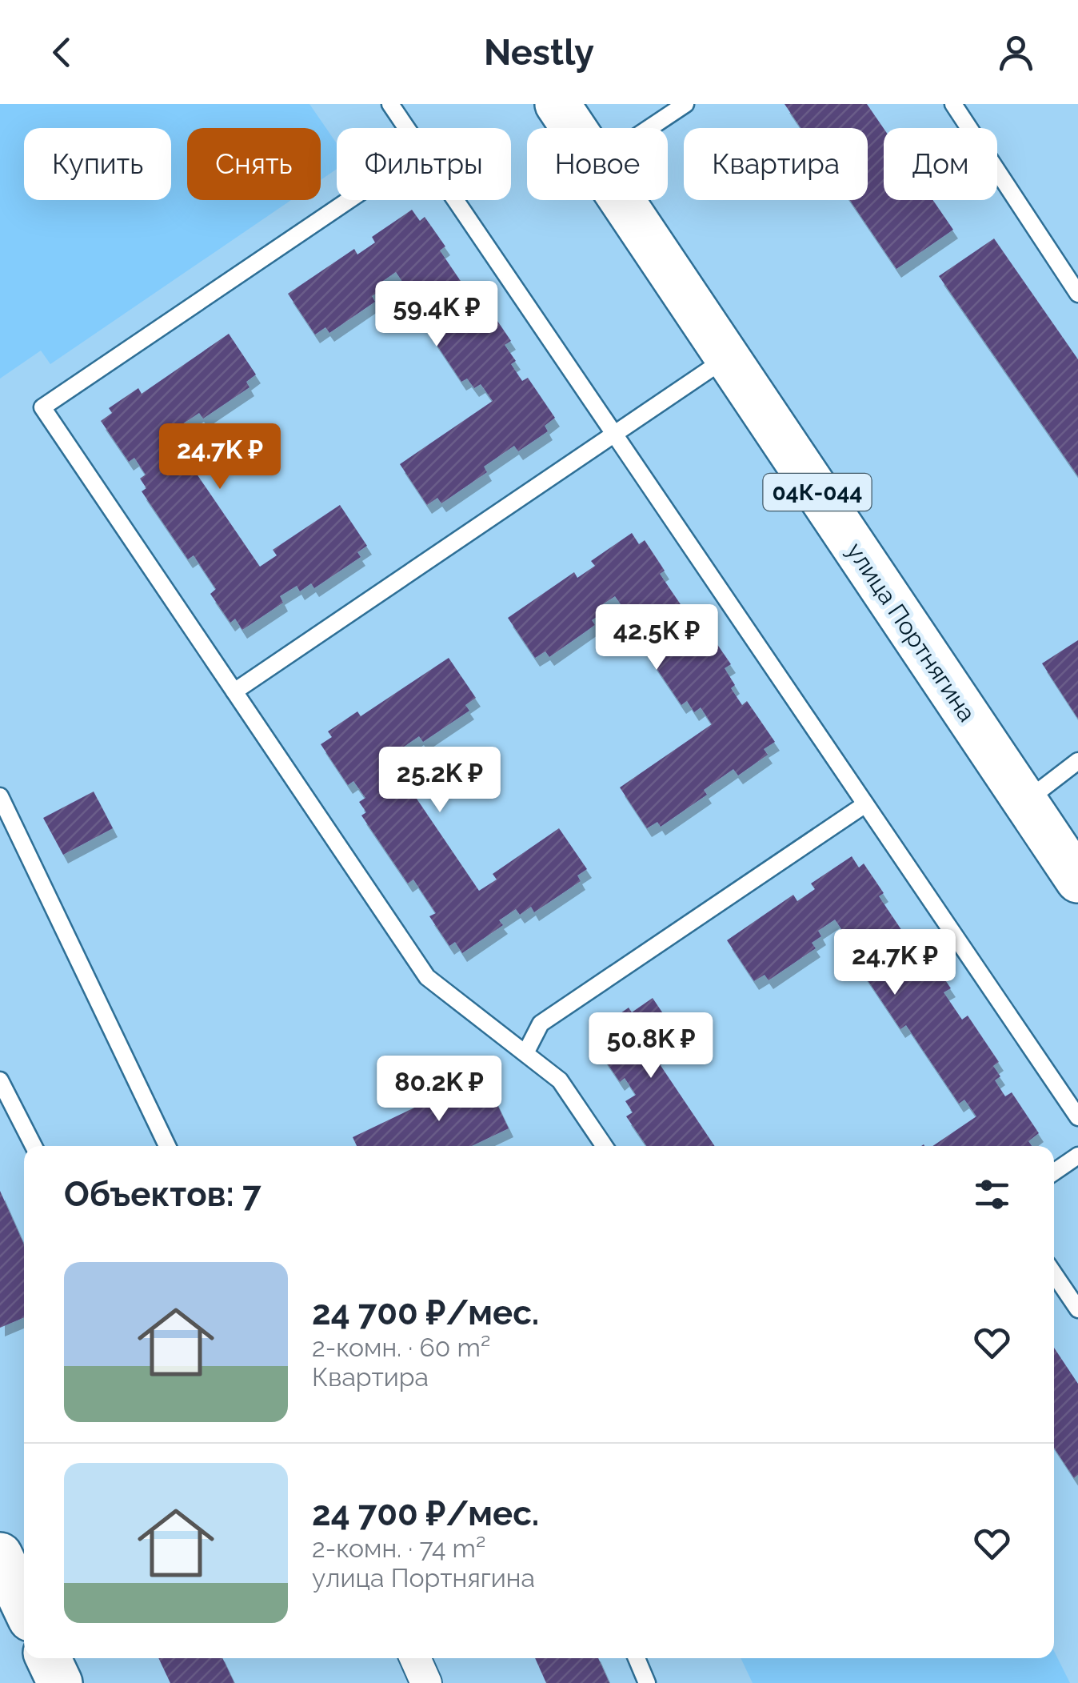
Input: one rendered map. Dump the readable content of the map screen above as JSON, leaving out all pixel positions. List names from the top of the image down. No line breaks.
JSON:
{"streets":{"main road":["04К-044","улица Портнягина"]},"page":{"header":"Nestly","chip":["Купить","Снять","Фильтры","Новое","Квартира","Дом"],"price":["59.4K ₽","24.7K ₽","42.5K ₽","25.2K ₽","24.7K ₽","50.8K ₽","80.2K ₽"],"heading":"Объектов: 7","list":[{"name":"24 700 ₽/мес.","note":"2-комн. · 60 m² · Квартира"},{"name":"24 700 ₽/мес.","note":"2-комн. · 74 m² · улица Портнягина"}]}}
